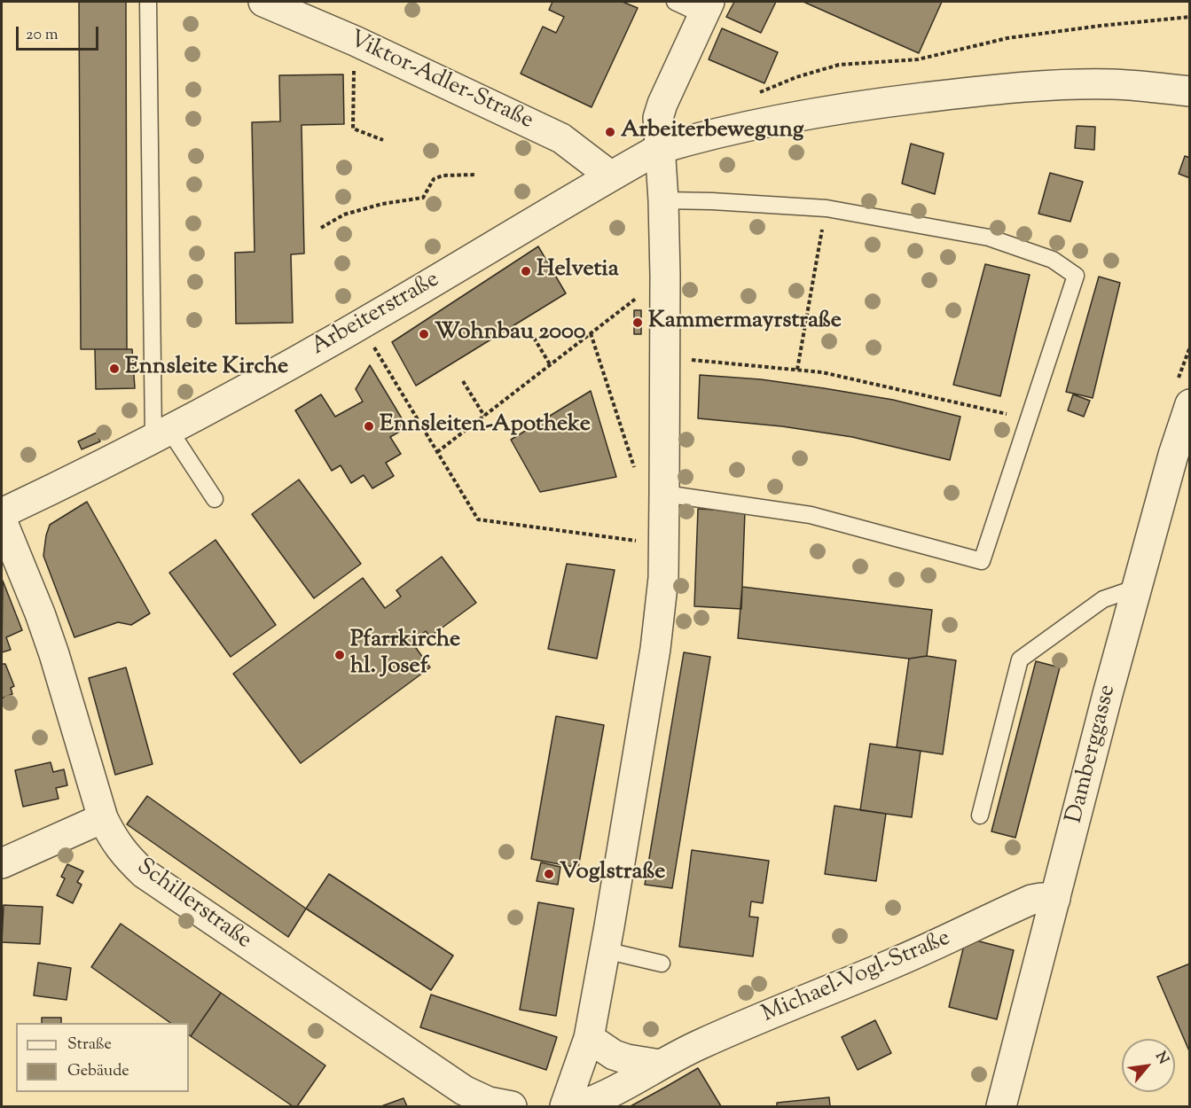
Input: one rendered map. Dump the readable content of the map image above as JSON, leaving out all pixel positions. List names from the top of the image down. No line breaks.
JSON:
{"streets":{"street":["Viktor-Adler-Straße","Arbeiterstraße","Damberggasse","Schillerstraße","Michael-Vogl-Straße"]},"crossings":[["Viktor-Adler-Straße","Arbeiterstraße"],["Damberggasse","Michael-Vogl-Straße"]],"places":["Arbeiterbewegung","Helvetia","Kammermayrstraße","Wohnbau 2000","Ennsleite Kirche","Ennsleiten-Apotheke","Pfarrkirche hl. Josef","Voglstraße"],"legend":["Straße","Gebäude"],"scale_bar":"20 m","north":"top right"}
